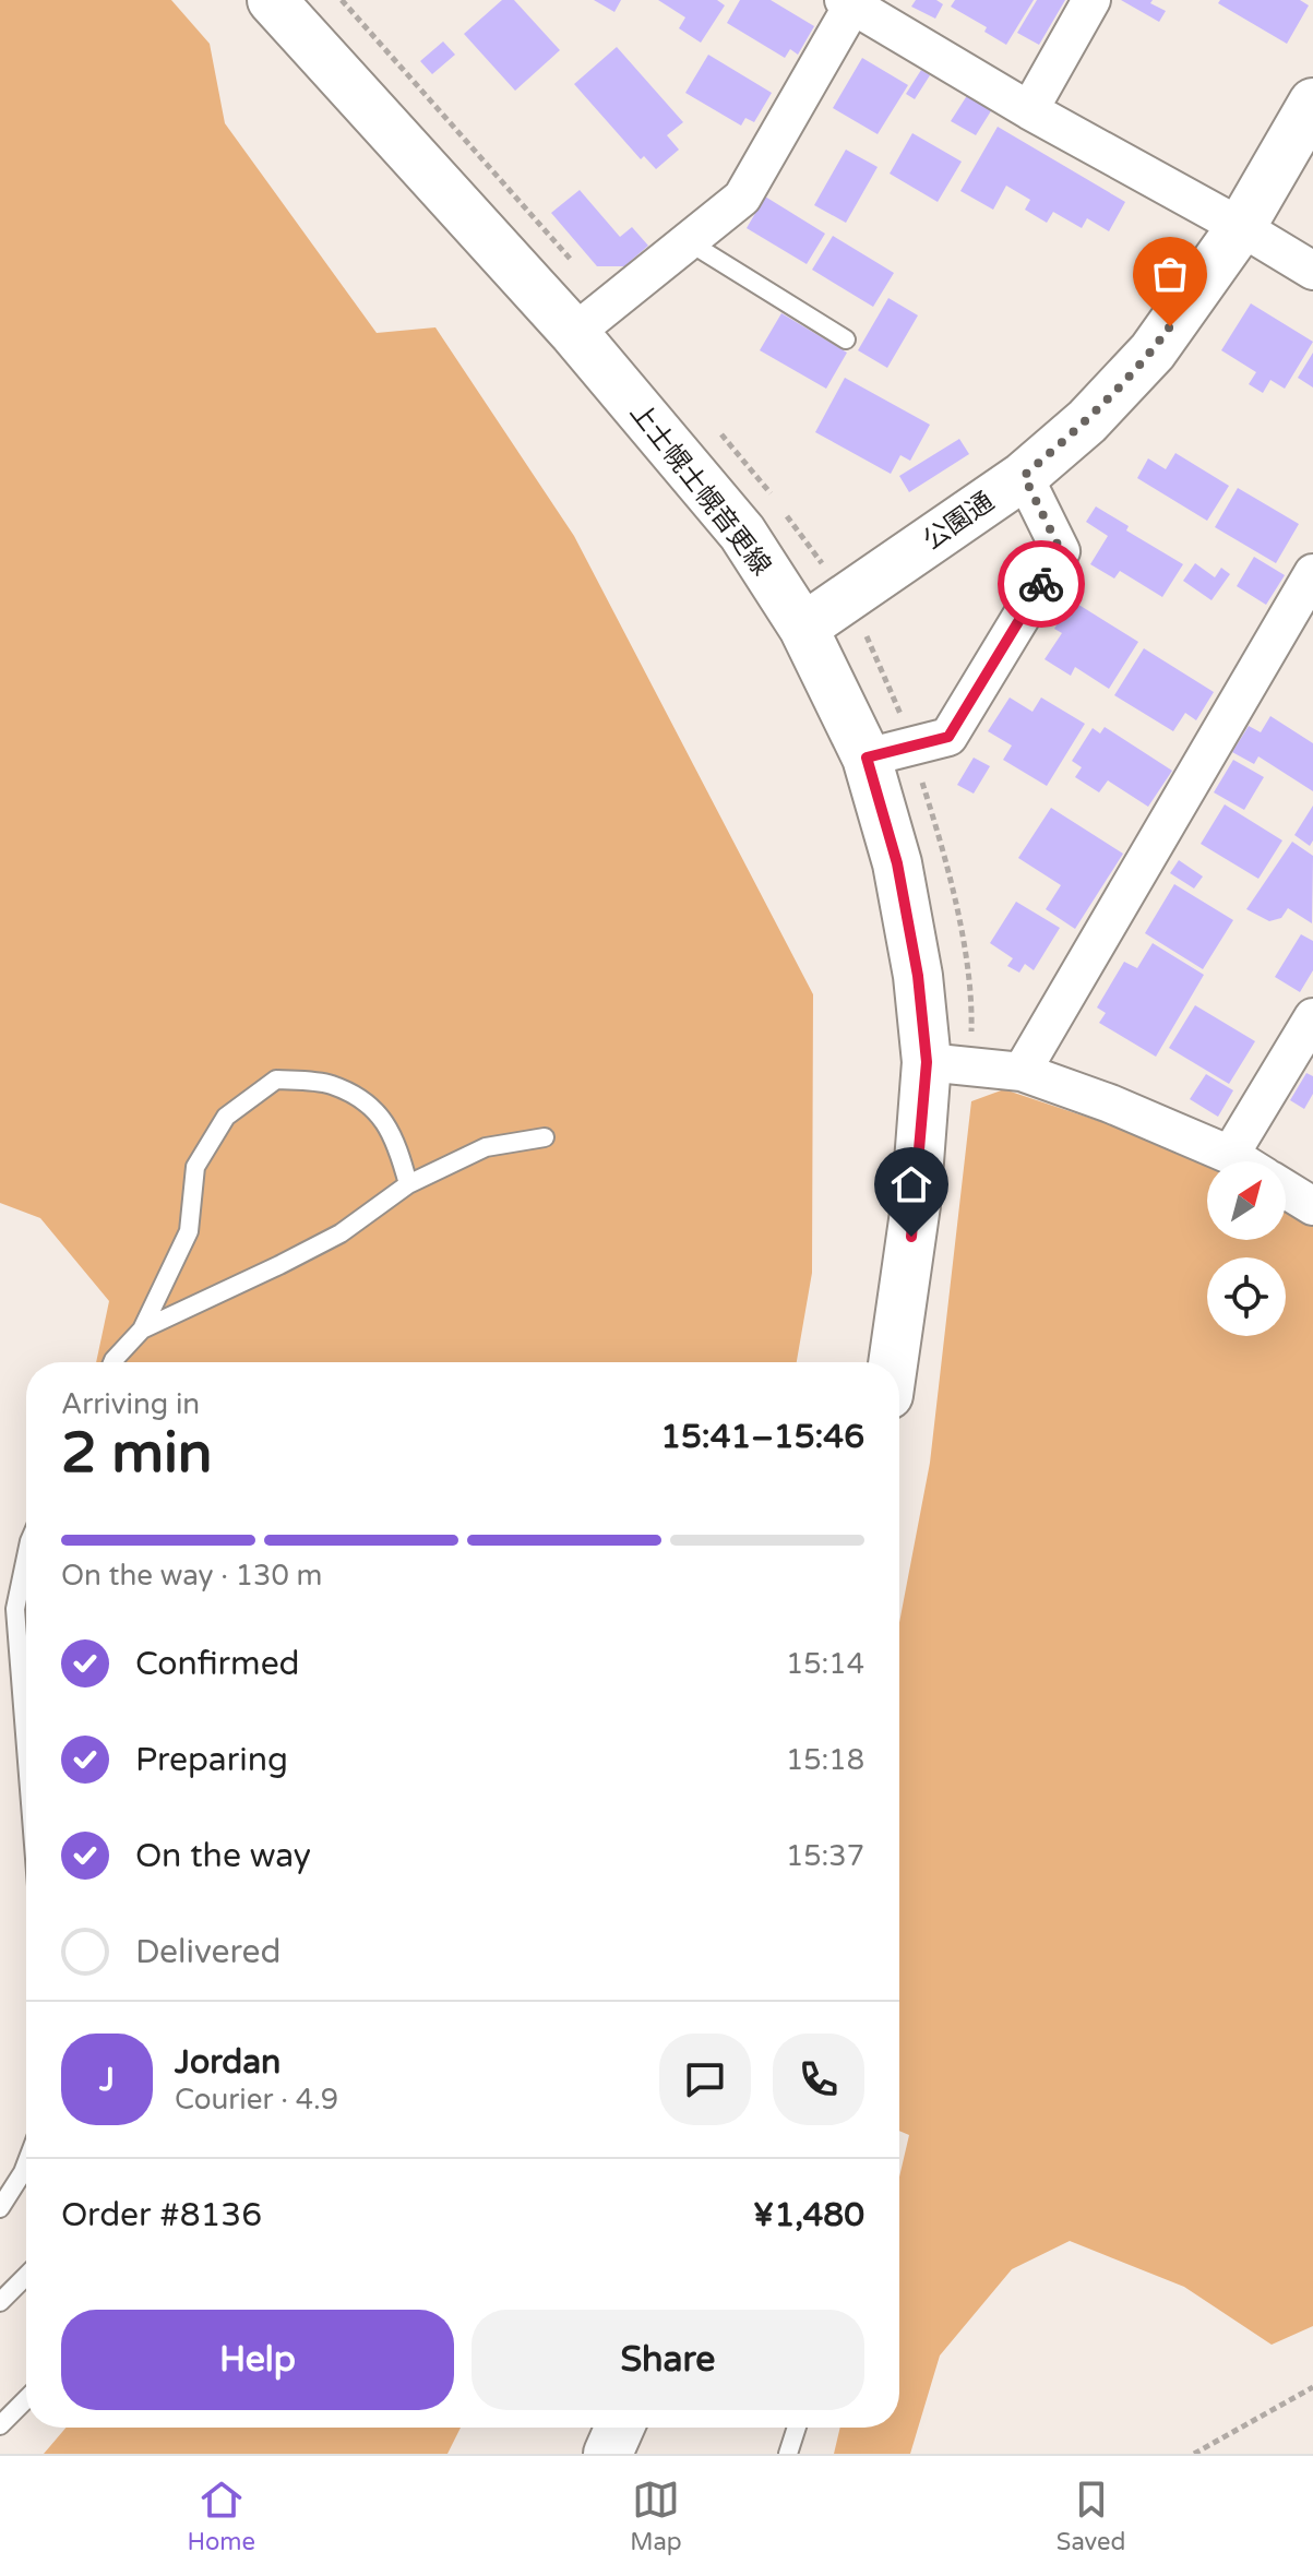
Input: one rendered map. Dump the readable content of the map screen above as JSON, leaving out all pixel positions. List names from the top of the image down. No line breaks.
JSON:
{"streets":{"main road":["上士幌士幌音更線","公園通"]},"crossings":[["上士幌士幌音更線","公園通"]],"north":"top right","page":{"heading":["2 min","Arriving in","15:41–15:46"],"panel":["Jordan","Courier · 4.9","Order #8136","¥1,480"],"bar":"On the way · 130 m","list":[["Confirmed","15:14"],["Preparing","15:18"],["On the way","15:37"],"Delivered"],"round":"J","buttons":["Help","Share"],"tabs":["Home","Map","Saved"]}}
